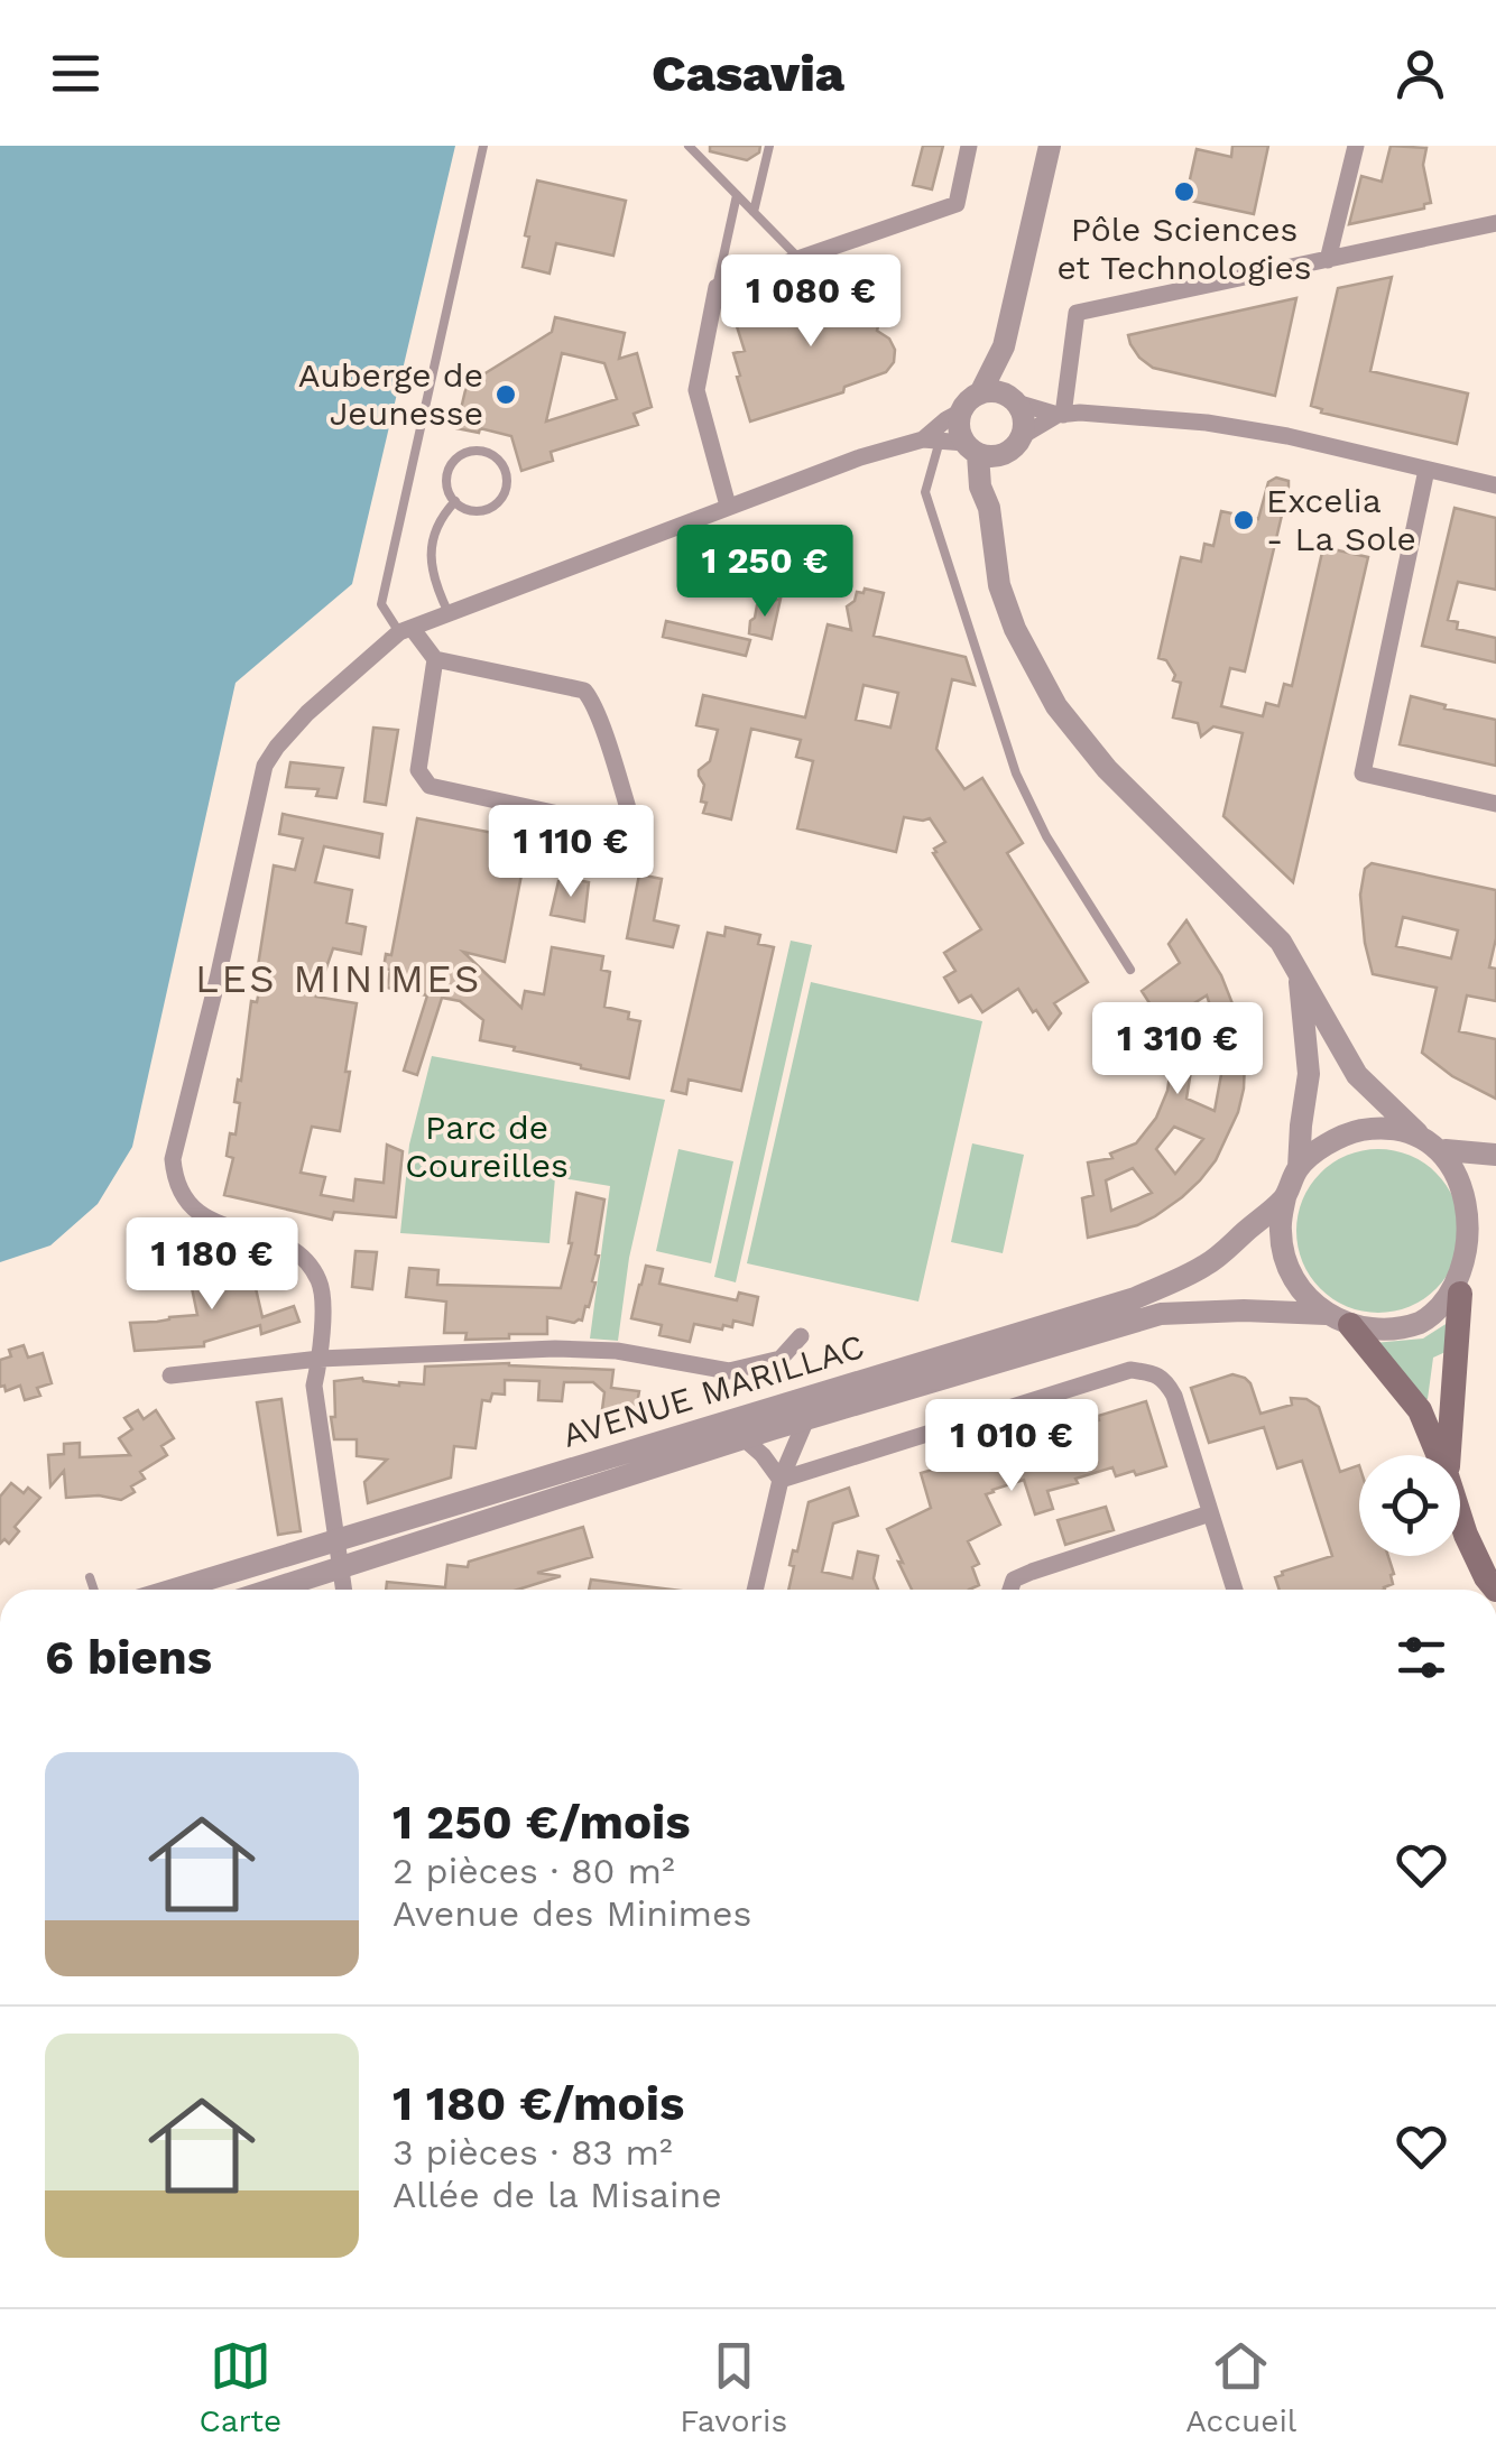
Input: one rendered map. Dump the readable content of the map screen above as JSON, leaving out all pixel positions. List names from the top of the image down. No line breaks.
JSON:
{"streets":{"street":["AVENUE MARILLAC"]},"districts":["LES MINIMES"],"parks":["Parc de Coureilles"],"places":["Pôle Sciences et Technologies","Auberge de Jeunesse","Excelia - La Sole"],"page":{"header":"Casavia","price":["1 080 €","1 250 €","1 110 €","1 310 €","1 180 €","1 010 €"],"heading":"6 biens","list":[{"name":"1 250 €/mois","note":"2 pièces · 80 m² · Avenue des Minimes"},{"name":"1 180 €/mois","note":"3 pièces · 83 m² · Allée de la Misaine"}],"tabs":["Carte","Favoris","Accueil"]}}
